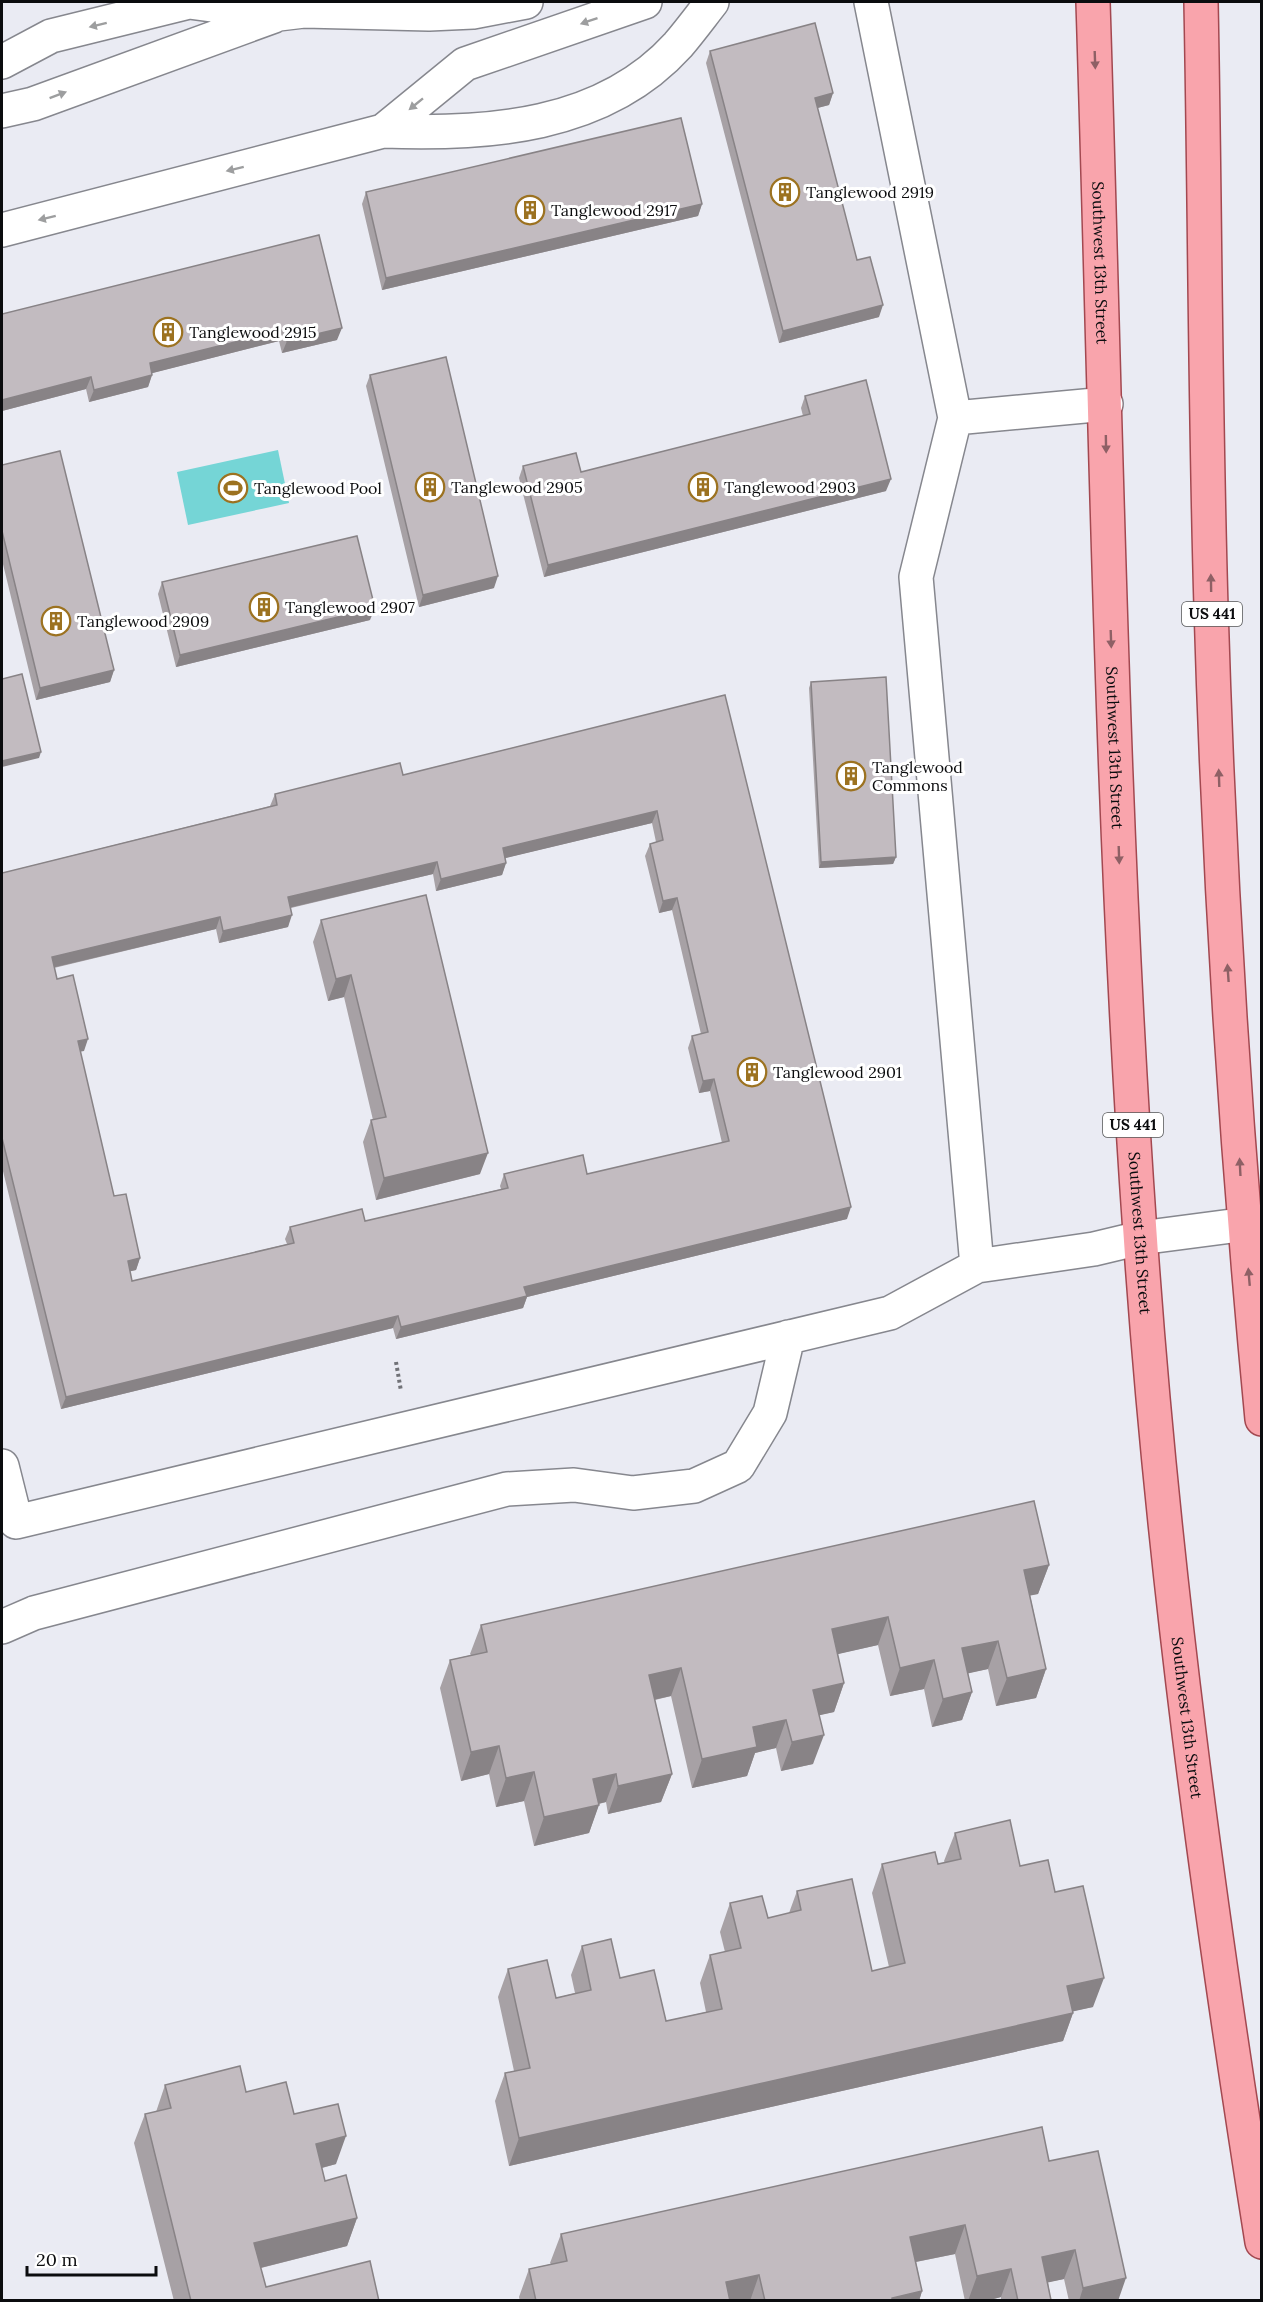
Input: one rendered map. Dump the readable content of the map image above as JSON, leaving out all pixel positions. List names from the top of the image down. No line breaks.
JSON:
{"streets":{"main road":["Southwest 13th Street","US 441"]},"places":{"building":["Tanglewood 2919","Tanglewood 2917","Tanglewood 2915","Tanglewood 2905","Tanglewood 2903","Tanglewood 2907","Tanglewood 2909","Tanglewood Commons","Tanglewood 2901"],"sports":["Tanglewood Pool"]},"scale_bar":"20 m"}
